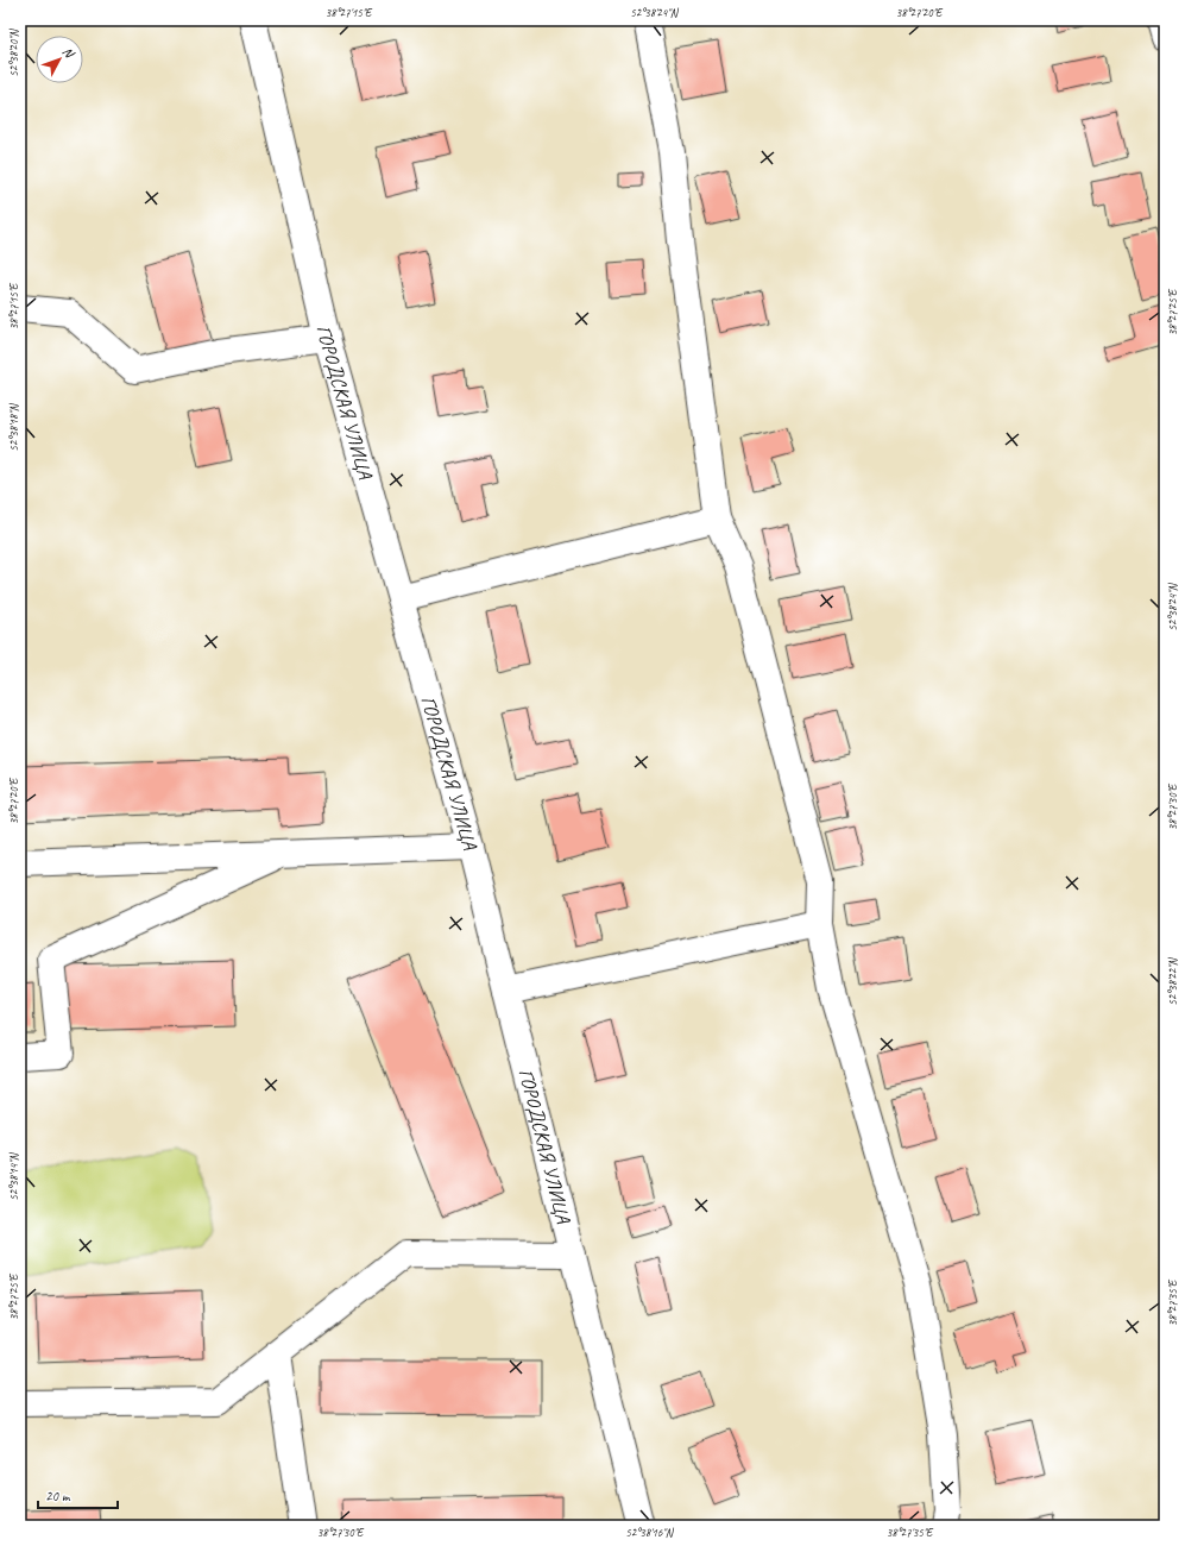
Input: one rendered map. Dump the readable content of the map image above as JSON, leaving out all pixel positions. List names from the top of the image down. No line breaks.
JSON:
{"streets":{"street":["ГОРОДСКАЯ УЛИЦА"]},"scale_bar":"20 m","north":"top right","coordinates":["38°27'15\"E","52°38'24\"N","38°27'20\"E","52°38'20\"N","38°27'25\"E","52°38'18\"N","38°27'30\"E","52°38'22\"N","52°38'14\"N","38°27'35\"E","52°38'16\"N"]}
